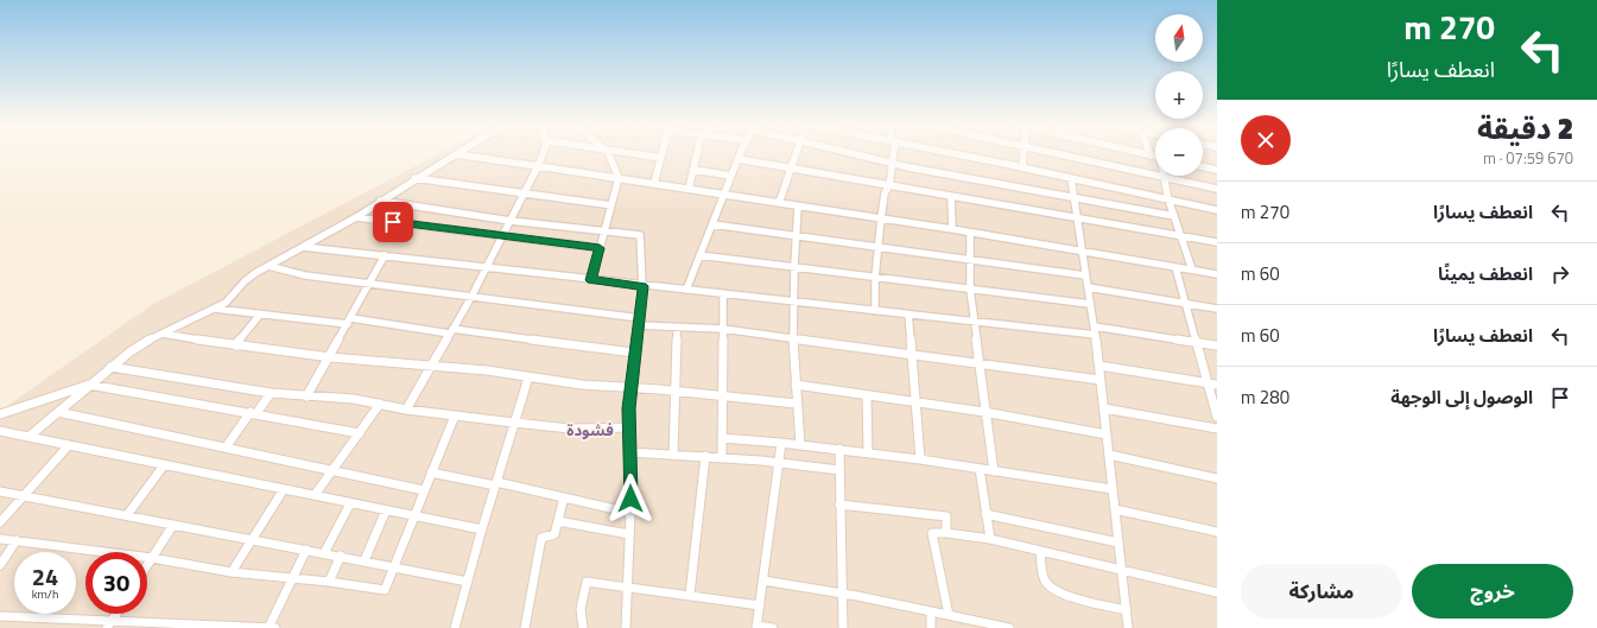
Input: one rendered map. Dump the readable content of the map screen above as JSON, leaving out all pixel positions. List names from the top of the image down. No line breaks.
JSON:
{"districts":["فشودة"],"north":"top","page":{"turn":["270 m","انعطف يسارًا"],"map_buttons":["+","−"],"heading":["2 دقيقة","670 m · 07:59"],"list":[{"name":"انعطف يسارًا","value":"270 m"},{"name":"انعطف يمينًا","value":"60 m"},{"name":"انعطف يسارًا","value":"60 m"},{"name":"الوصول إلى الوجهة","value":"280 m"}],"speed":"24 km/h","limit":"30","buttons":["خروج","مشاركة"]}}
